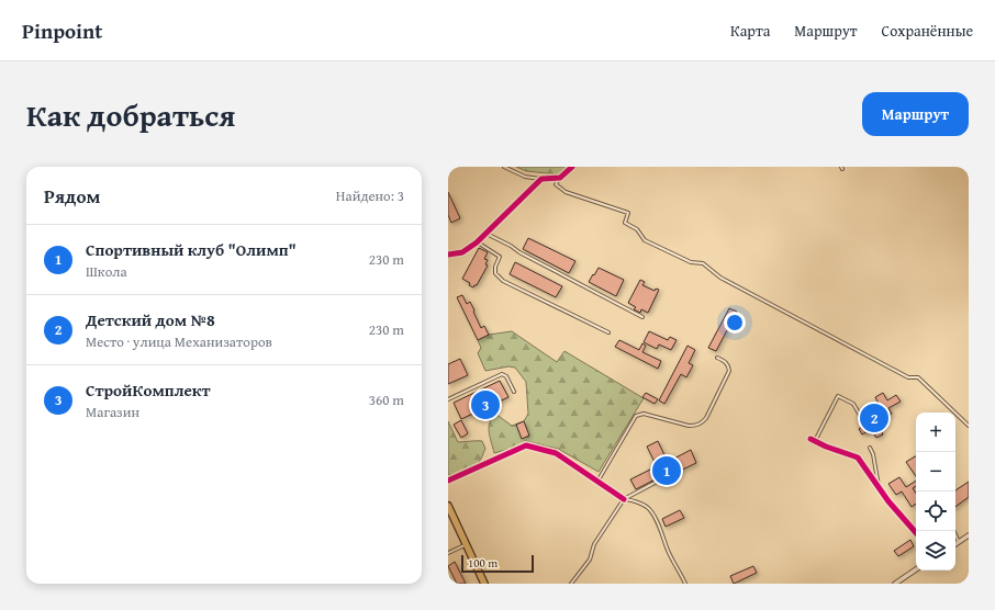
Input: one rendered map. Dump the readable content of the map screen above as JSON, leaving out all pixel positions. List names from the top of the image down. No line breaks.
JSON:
{"scale_bar":"100 m","page":{"header":"Pinpoint","nav":["Карта","Маршрут","Сохранённые"],"title":"Как добраться","buttons":"Маршрут","heading":["Рядом","Найдено: 3"],"list":[{"mark":"1","name":"Спортивный клуб \"Олимп\"","note":"Школа","value":"230 m"},{"mark":"2","name":"Детский дом №8","note":"Место · улица Механизаторов","value":"230 m"},{"mark":"3","name":"СтройКомплект","note":"Магазин","value":"360 m"}],"pins":["3","2","1"],"map_buttons":["+","−"],"scale":"100 m"}}
